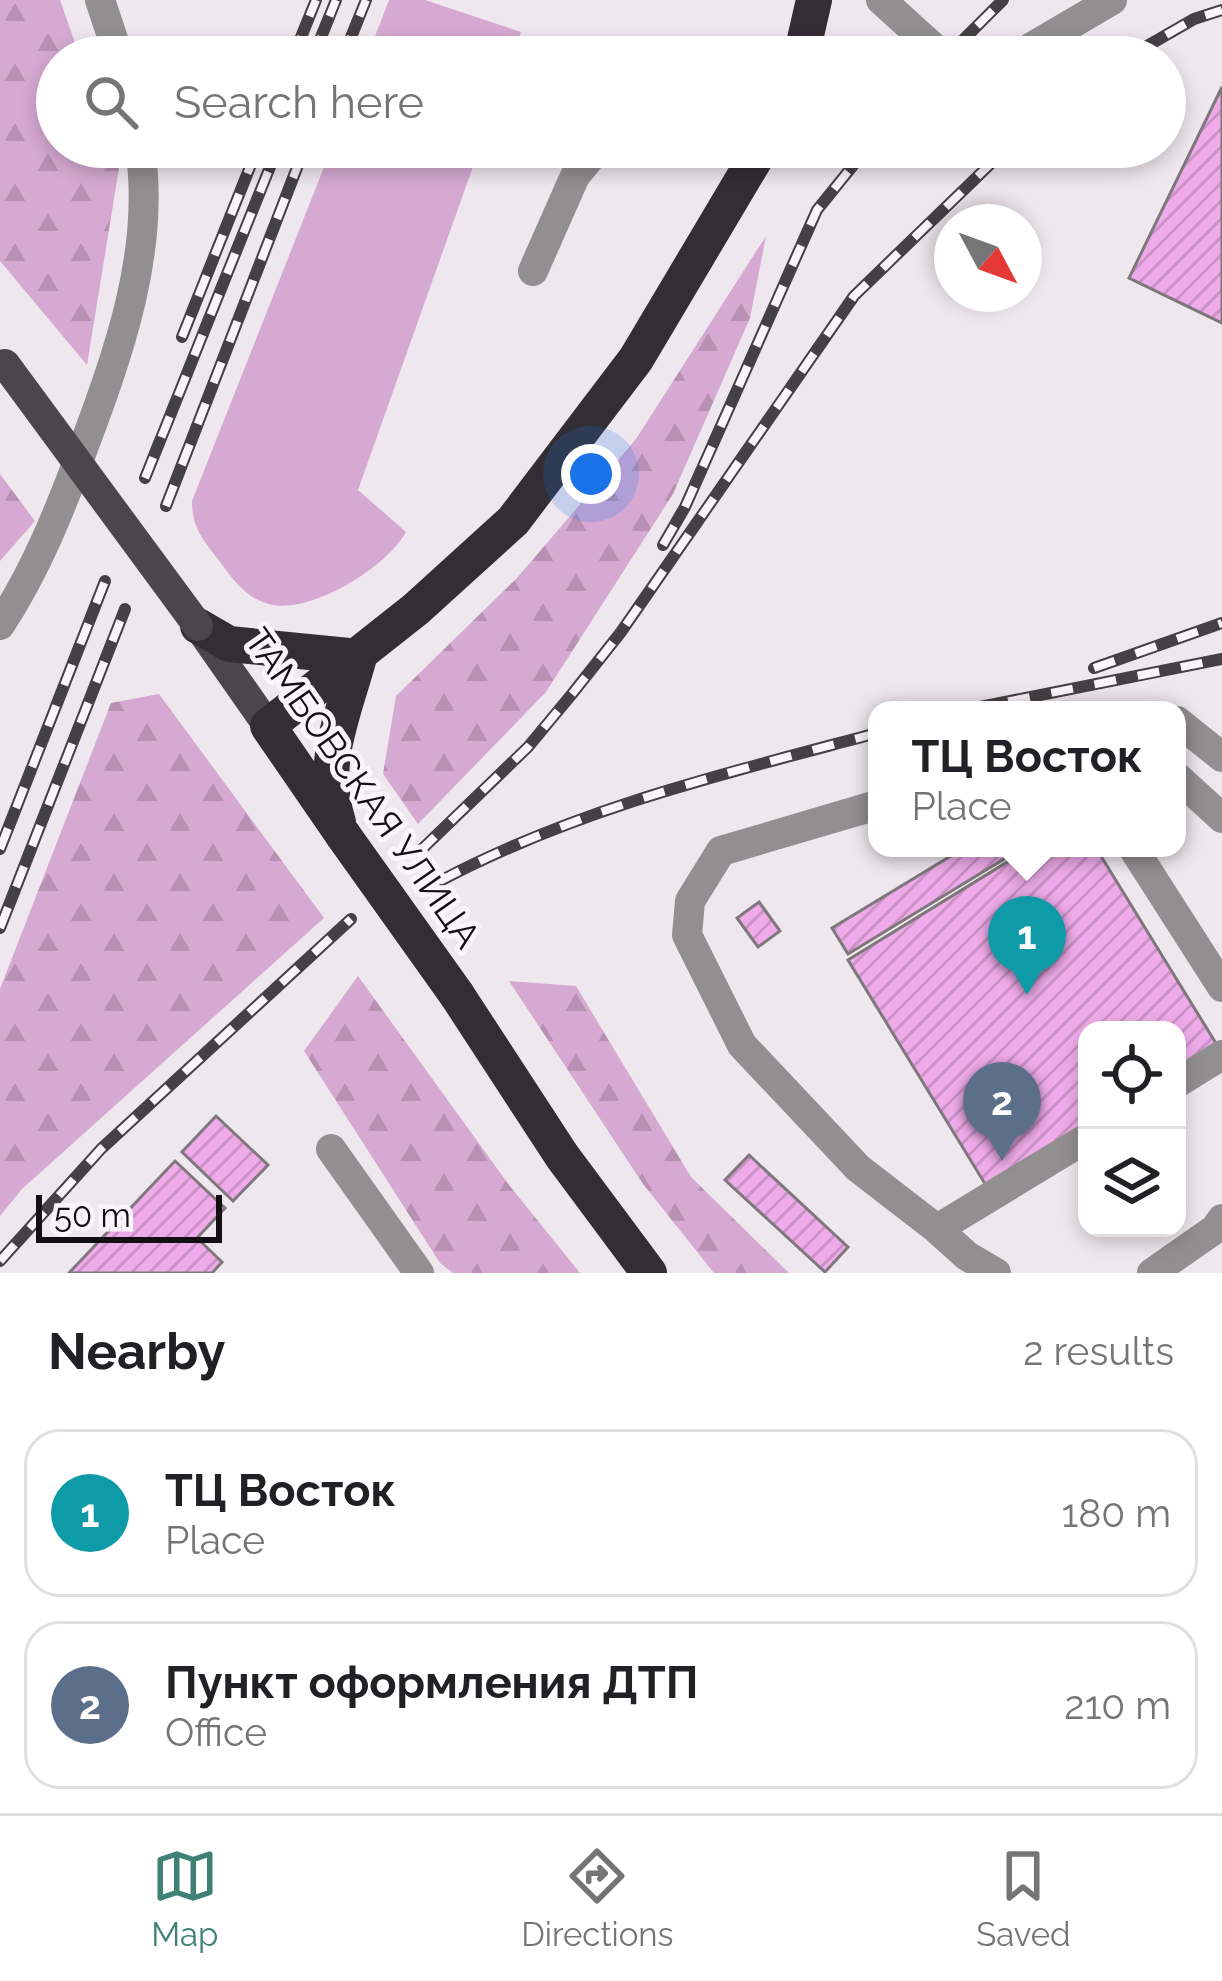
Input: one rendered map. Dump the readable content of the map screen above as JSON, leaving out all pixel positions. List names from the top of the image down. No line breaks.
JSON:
{"streets":{"highway":["ТАМБОВСКАЯ УЛИЦА"]},"scale_bar":"50 m","north":"bottom right","page":{"search":"Search here","popup":["ТЦ Восток","Place"],"pins":["1","2"],"scale":"50 m","heading":["Nearby","2 results"],"list":[{"mark":"1","name":"ТЦ Восток","note":"Place","value":"180 m"},{"mark":"2","name":"Пункт оформления ДТП","note":"Office","value":"210 m"}],"nav":["Map","Directions","Saved"]}}
